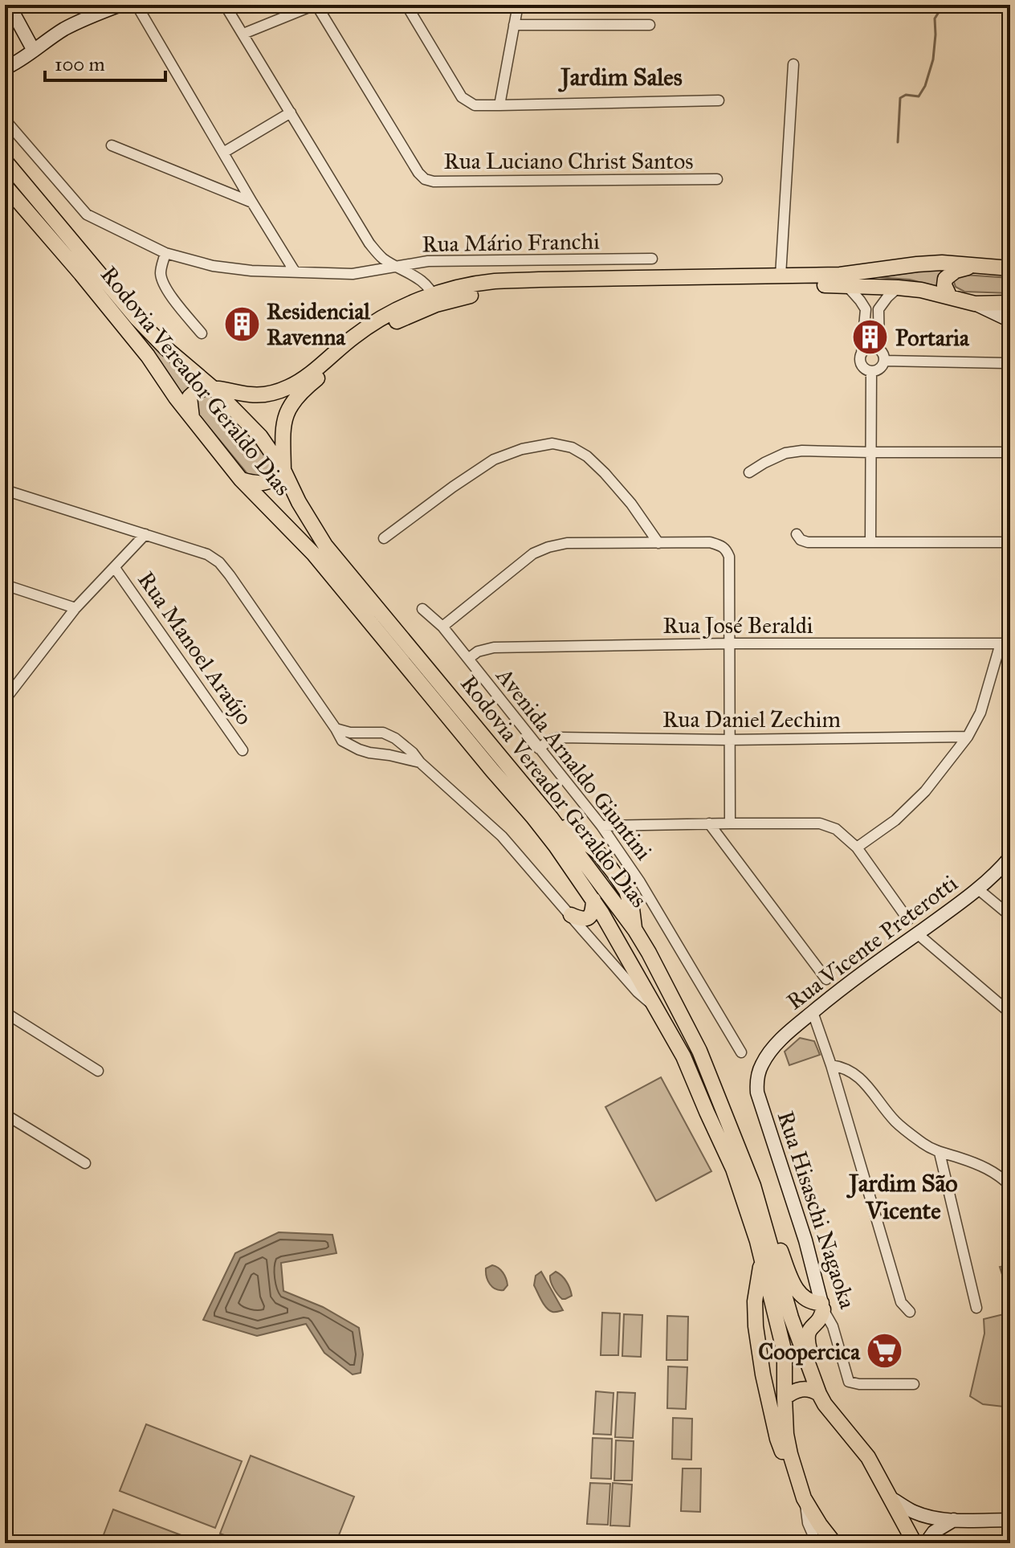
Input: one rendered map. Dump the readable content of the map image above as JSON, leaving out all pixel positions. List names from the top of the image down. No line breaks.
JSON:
{"streets":{"main road":["Rodovia Vereador Geraldo Dias"],"street":["Rua Luciano Christ Santos","Rua Mário Franchi","Rua José Beraldi","Rua Manoel Araújo","Rua Daniel Zechim","Avenida Arnaldo Giuntini","Rua Vicente Preterotti","Rua Hisaschi Nagaoka"]},"crossings":[["Rua José Beraldi","Avenida Arnaldo Giuntini"],["Rua Daniel Zechim","Avenida Arnaldo Giuntini"],["Rua Vicente Preterotti","Rua Hisaschi Nagaoka"]],"districts":["Jardim Sales","Jardim São Vicente"],"places":{"building":["Residencial Ravenna","Portaria"],"supermarket":["Coopercica"]},"scale_bar":"100 m"}
